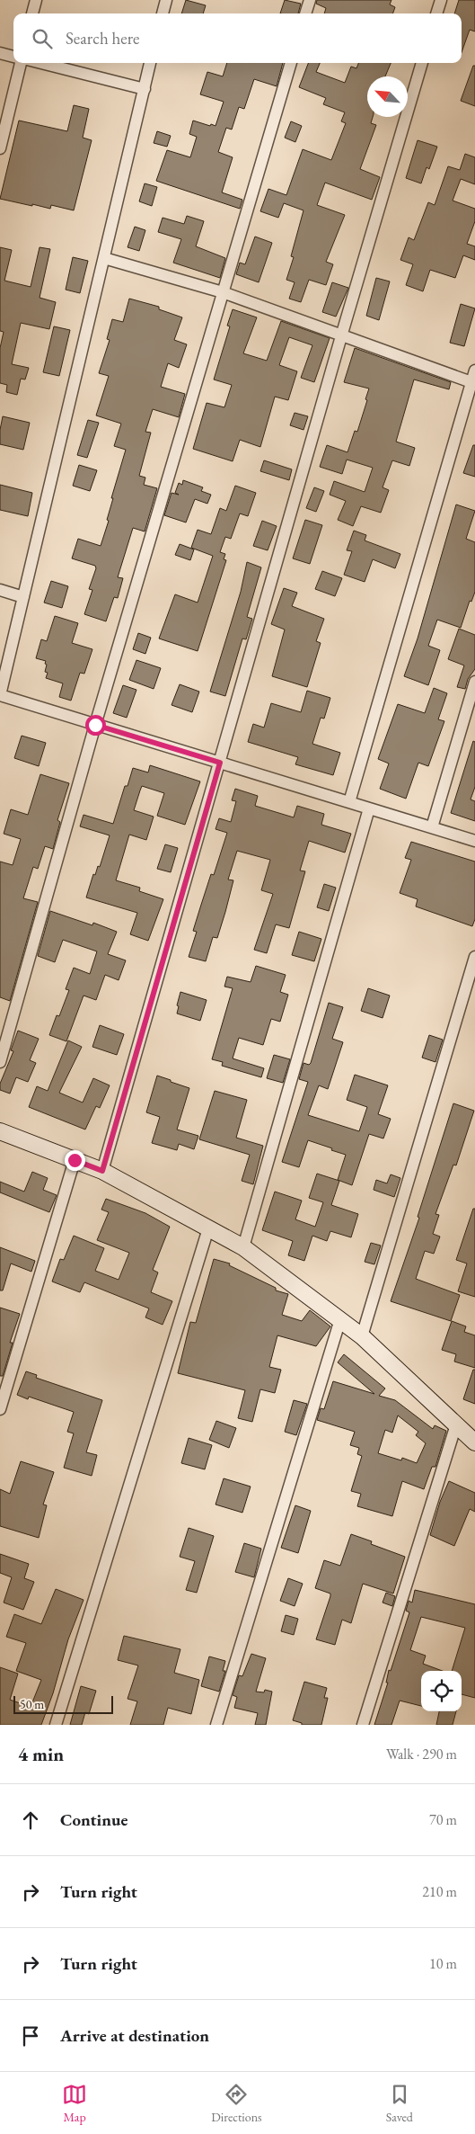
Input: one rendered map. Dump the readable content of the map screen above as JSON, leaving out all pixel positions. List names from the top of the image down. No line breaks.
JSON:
{"scale_bar":"50 m","north":"top left","page":{"search":"Search here","scale":"50 m","heading":["4 min","Walk · 290 m"],"list":[["Continue","70 m"],["Turn right","210 m"],["Turn right","10 m"],"Arrive at destination"],"nav":["Map","Directions","Saved"]}}
